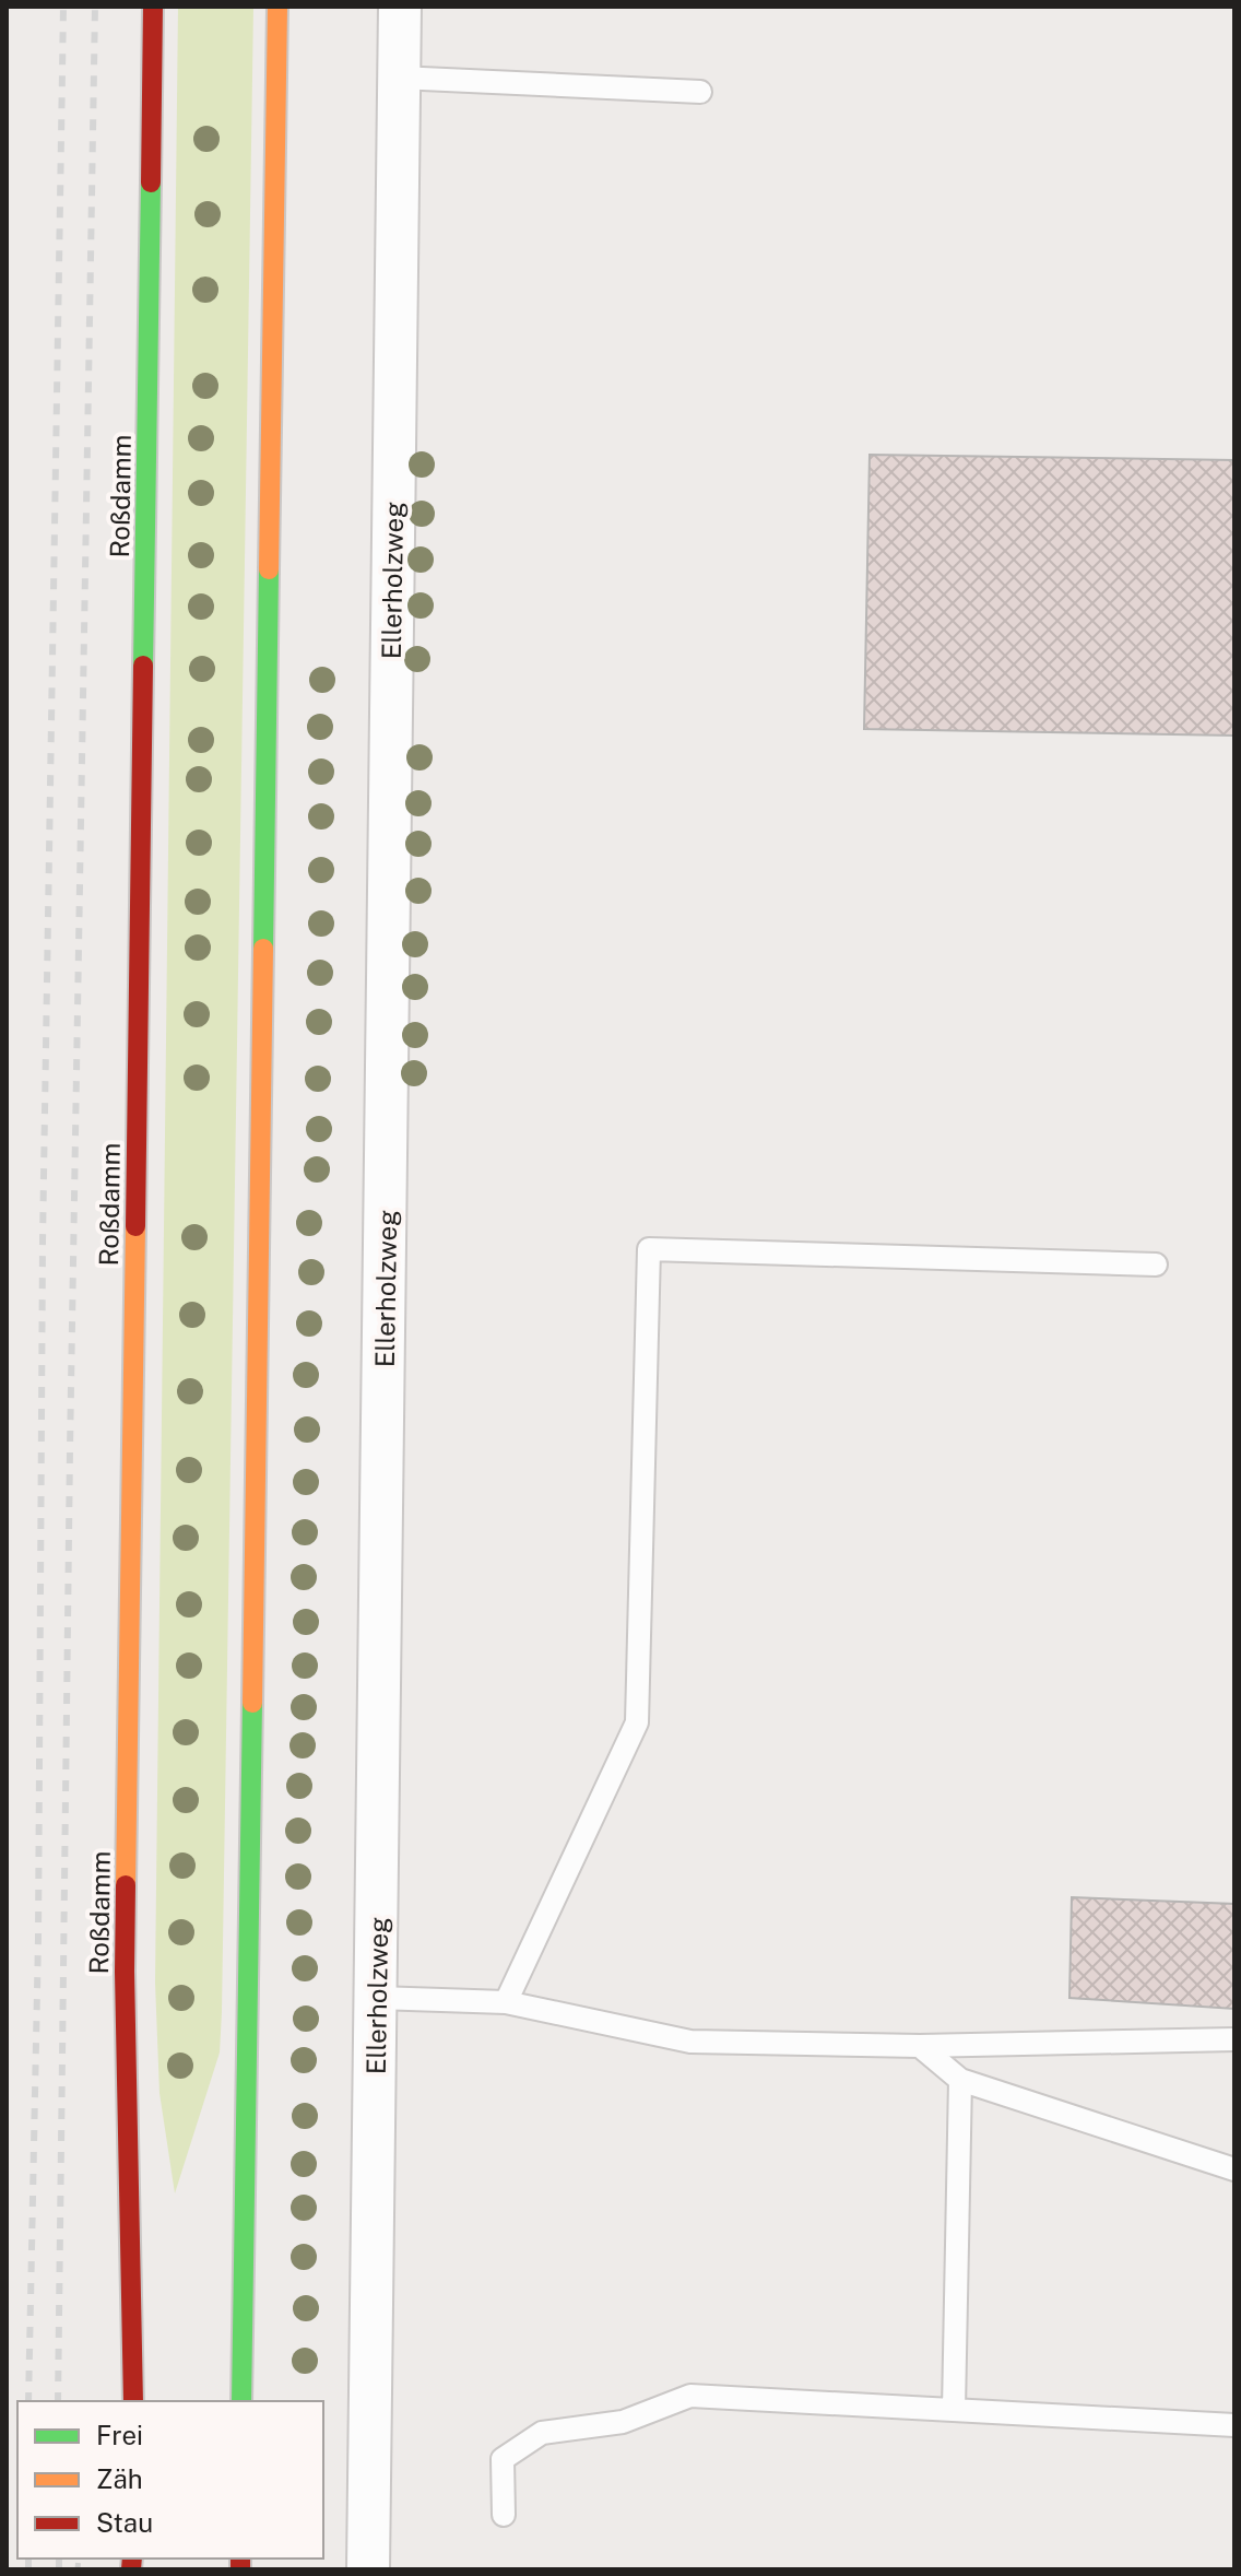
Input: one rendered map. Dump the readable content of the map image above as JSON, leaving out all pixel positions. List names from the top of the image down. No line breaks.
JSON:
{"streets":{"main road":["Roßdamm"],"street":["Ellerholzweg"]},"legend":["Frei","Zäh","Stau"]}
